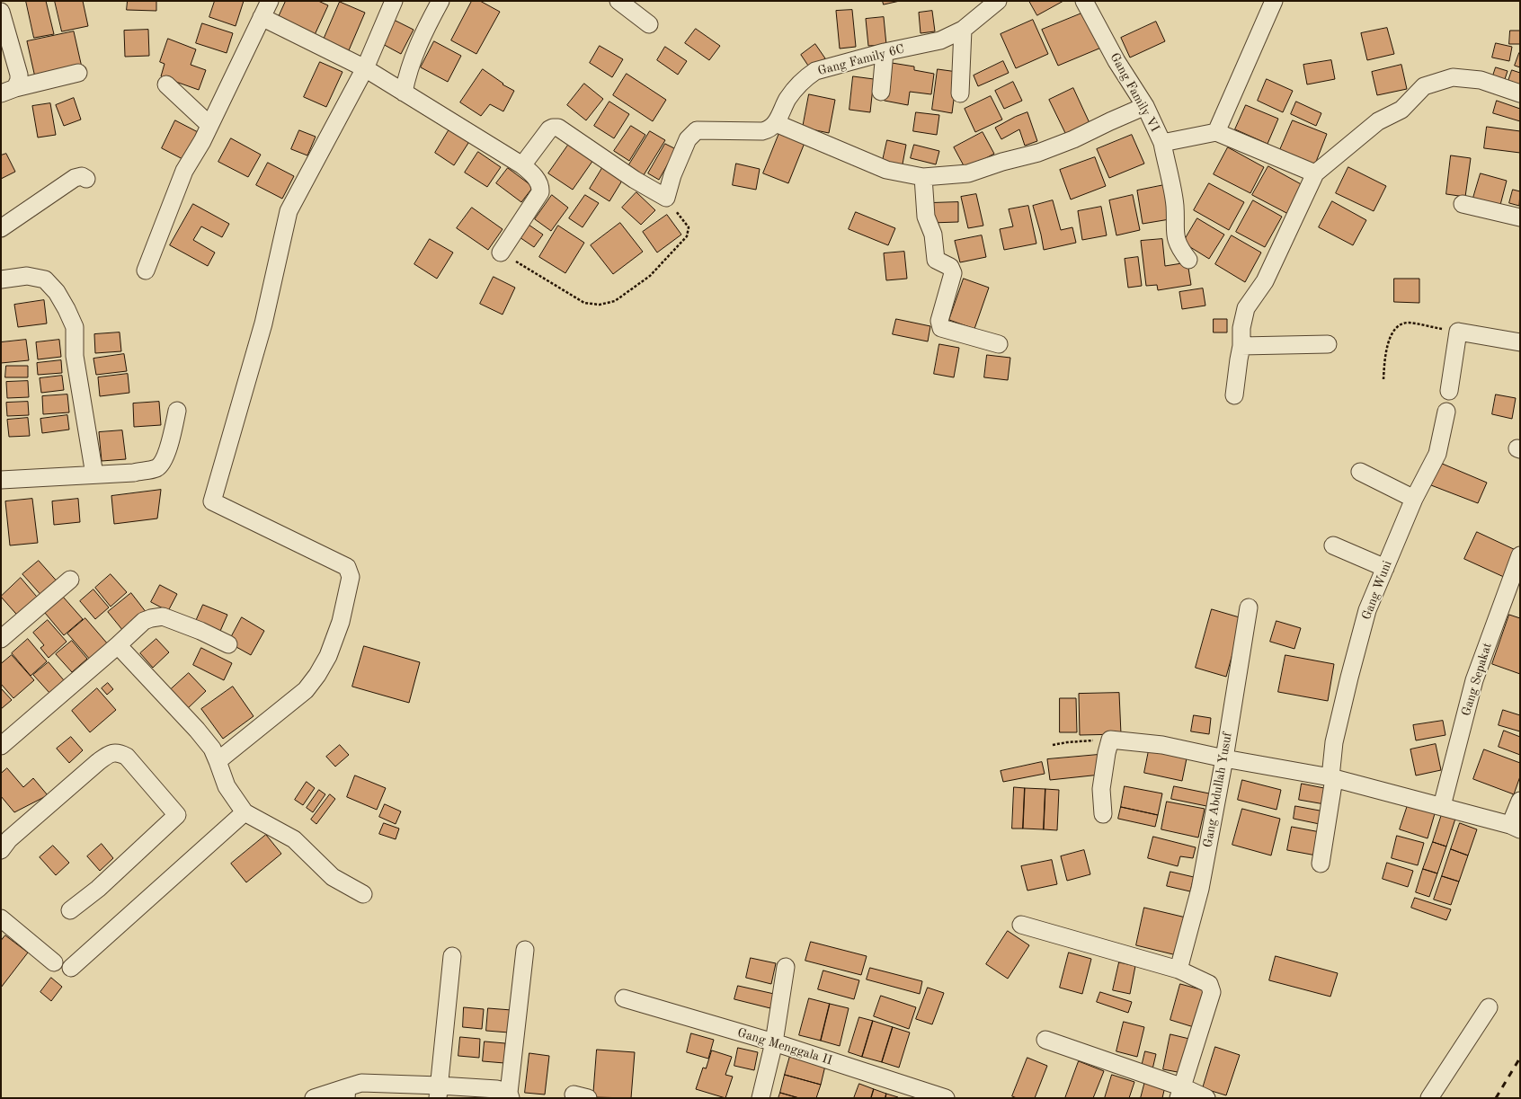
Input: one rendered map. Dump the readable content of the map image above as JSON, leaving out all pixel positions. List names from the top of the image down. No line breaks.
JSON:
{"streets":{"street":["Gang Family 6C","Gang Family VI","Gang Wuni","Gang Sepakat","Gang Abdullah Yusuf","Gang Menggala II"]}}
